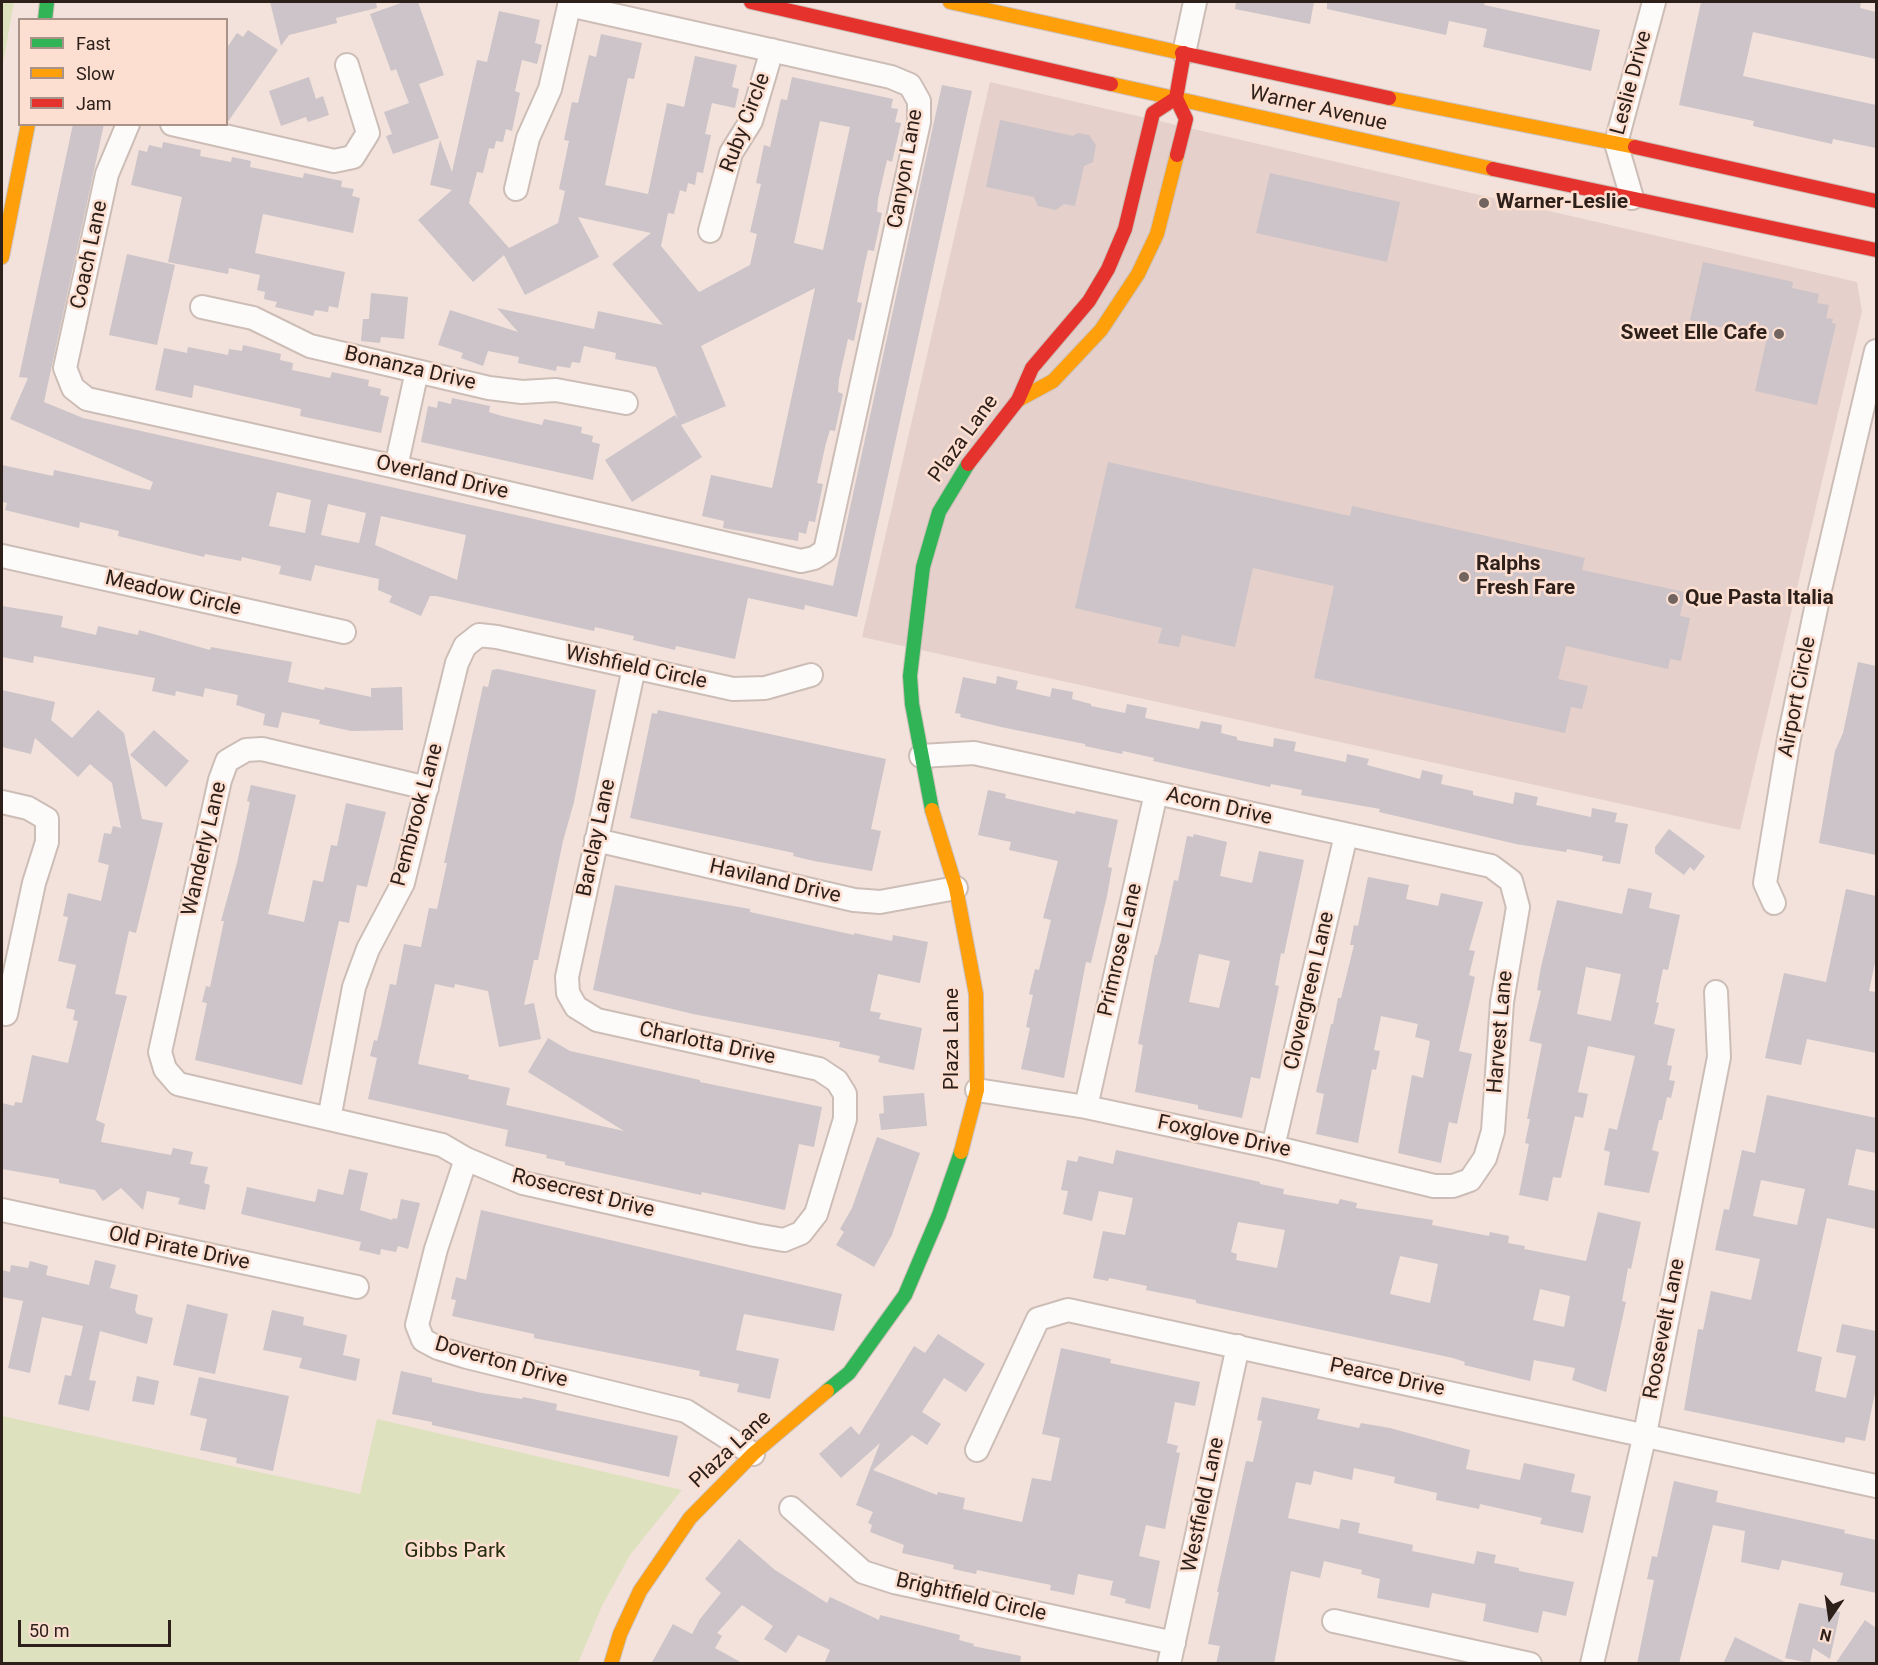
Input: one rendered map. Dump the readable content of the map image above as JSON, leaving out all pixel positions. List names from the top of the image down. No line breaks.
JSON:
{"streets":{"street":["Leslie Drive","Warner Avenue","Ruby Circle","Canyon Lane","Coach Lane","Bonanza Drive","Plaza Lane","Overland Drive","Meadow Circle","Wishfield Circle","Airport Circle","Acorn Drive","Pembrook Lane","Barclay Lane","Wanderly Lane","Haviland Drive","Primrose Lane","Clovergreen Lane","Harvest Lane","Charlotta Drive","Foxglove Drive","Rosecrest Drive","Old Pirate Drive","Roosevelt Lane","Doverton Drive","Pearce Drive","Westfield Lane","Brightfield Circle"]},"crossings":[["Leslie Drive","Warner Avenue"],["Warner Avenue","Plaza Lane"],["Ruby Circle","Canyon Lane"],["Canyon Lane","Overland Drive"],["Coach Lane","Overland Drive"],["Plaza Lane","Acorn Drive"],["Plaza Lane","Haviland Drive"],["Plaza Lane","Foxglove Drive"],["Plaza Lane","Doverton Drive"],["Wishfield Circle","Pembrook Lane"],["Wishfield Circle","Barclay Lane"],["Acorn Drive","Primrose Lane"],["Acorn Drive","Clovergreen Lane"],["Acorn Drive","Harvest Lane"],["Pembrook Lane","Wanderly Lane"],["Pembrook Lane","Rosecrest Drive"],["Barclay Lane","Haviland Drive"],["Barclay Lane","Charlotta Drive"],["Wanderly Lane","Rosecrest Drive"],["Primrose Lane","Foxglove Drive"],["Clovergreen Lane","Foxglove Drive"],["Harvest Lane","Foxglove Drive"],["Charlotta Drive","Rosecrest Drive"],["Rosecrest Drive","Doverton Drive"],["Roosevelt Lane","Pearce Drive"],["Pearce Drive","Westfield Lane"],["Westfield Lane","Brightfield Circle"]],"parks":["Gibbs Park"],"places":["Warner-Leslie","Sweet Elle Cafe","Ralphs Fresh Fare","Que Pasta Italia"],"legend":["Fast","Slow","Jam"],"scale_bar":"50 m","north":"bottom"}
